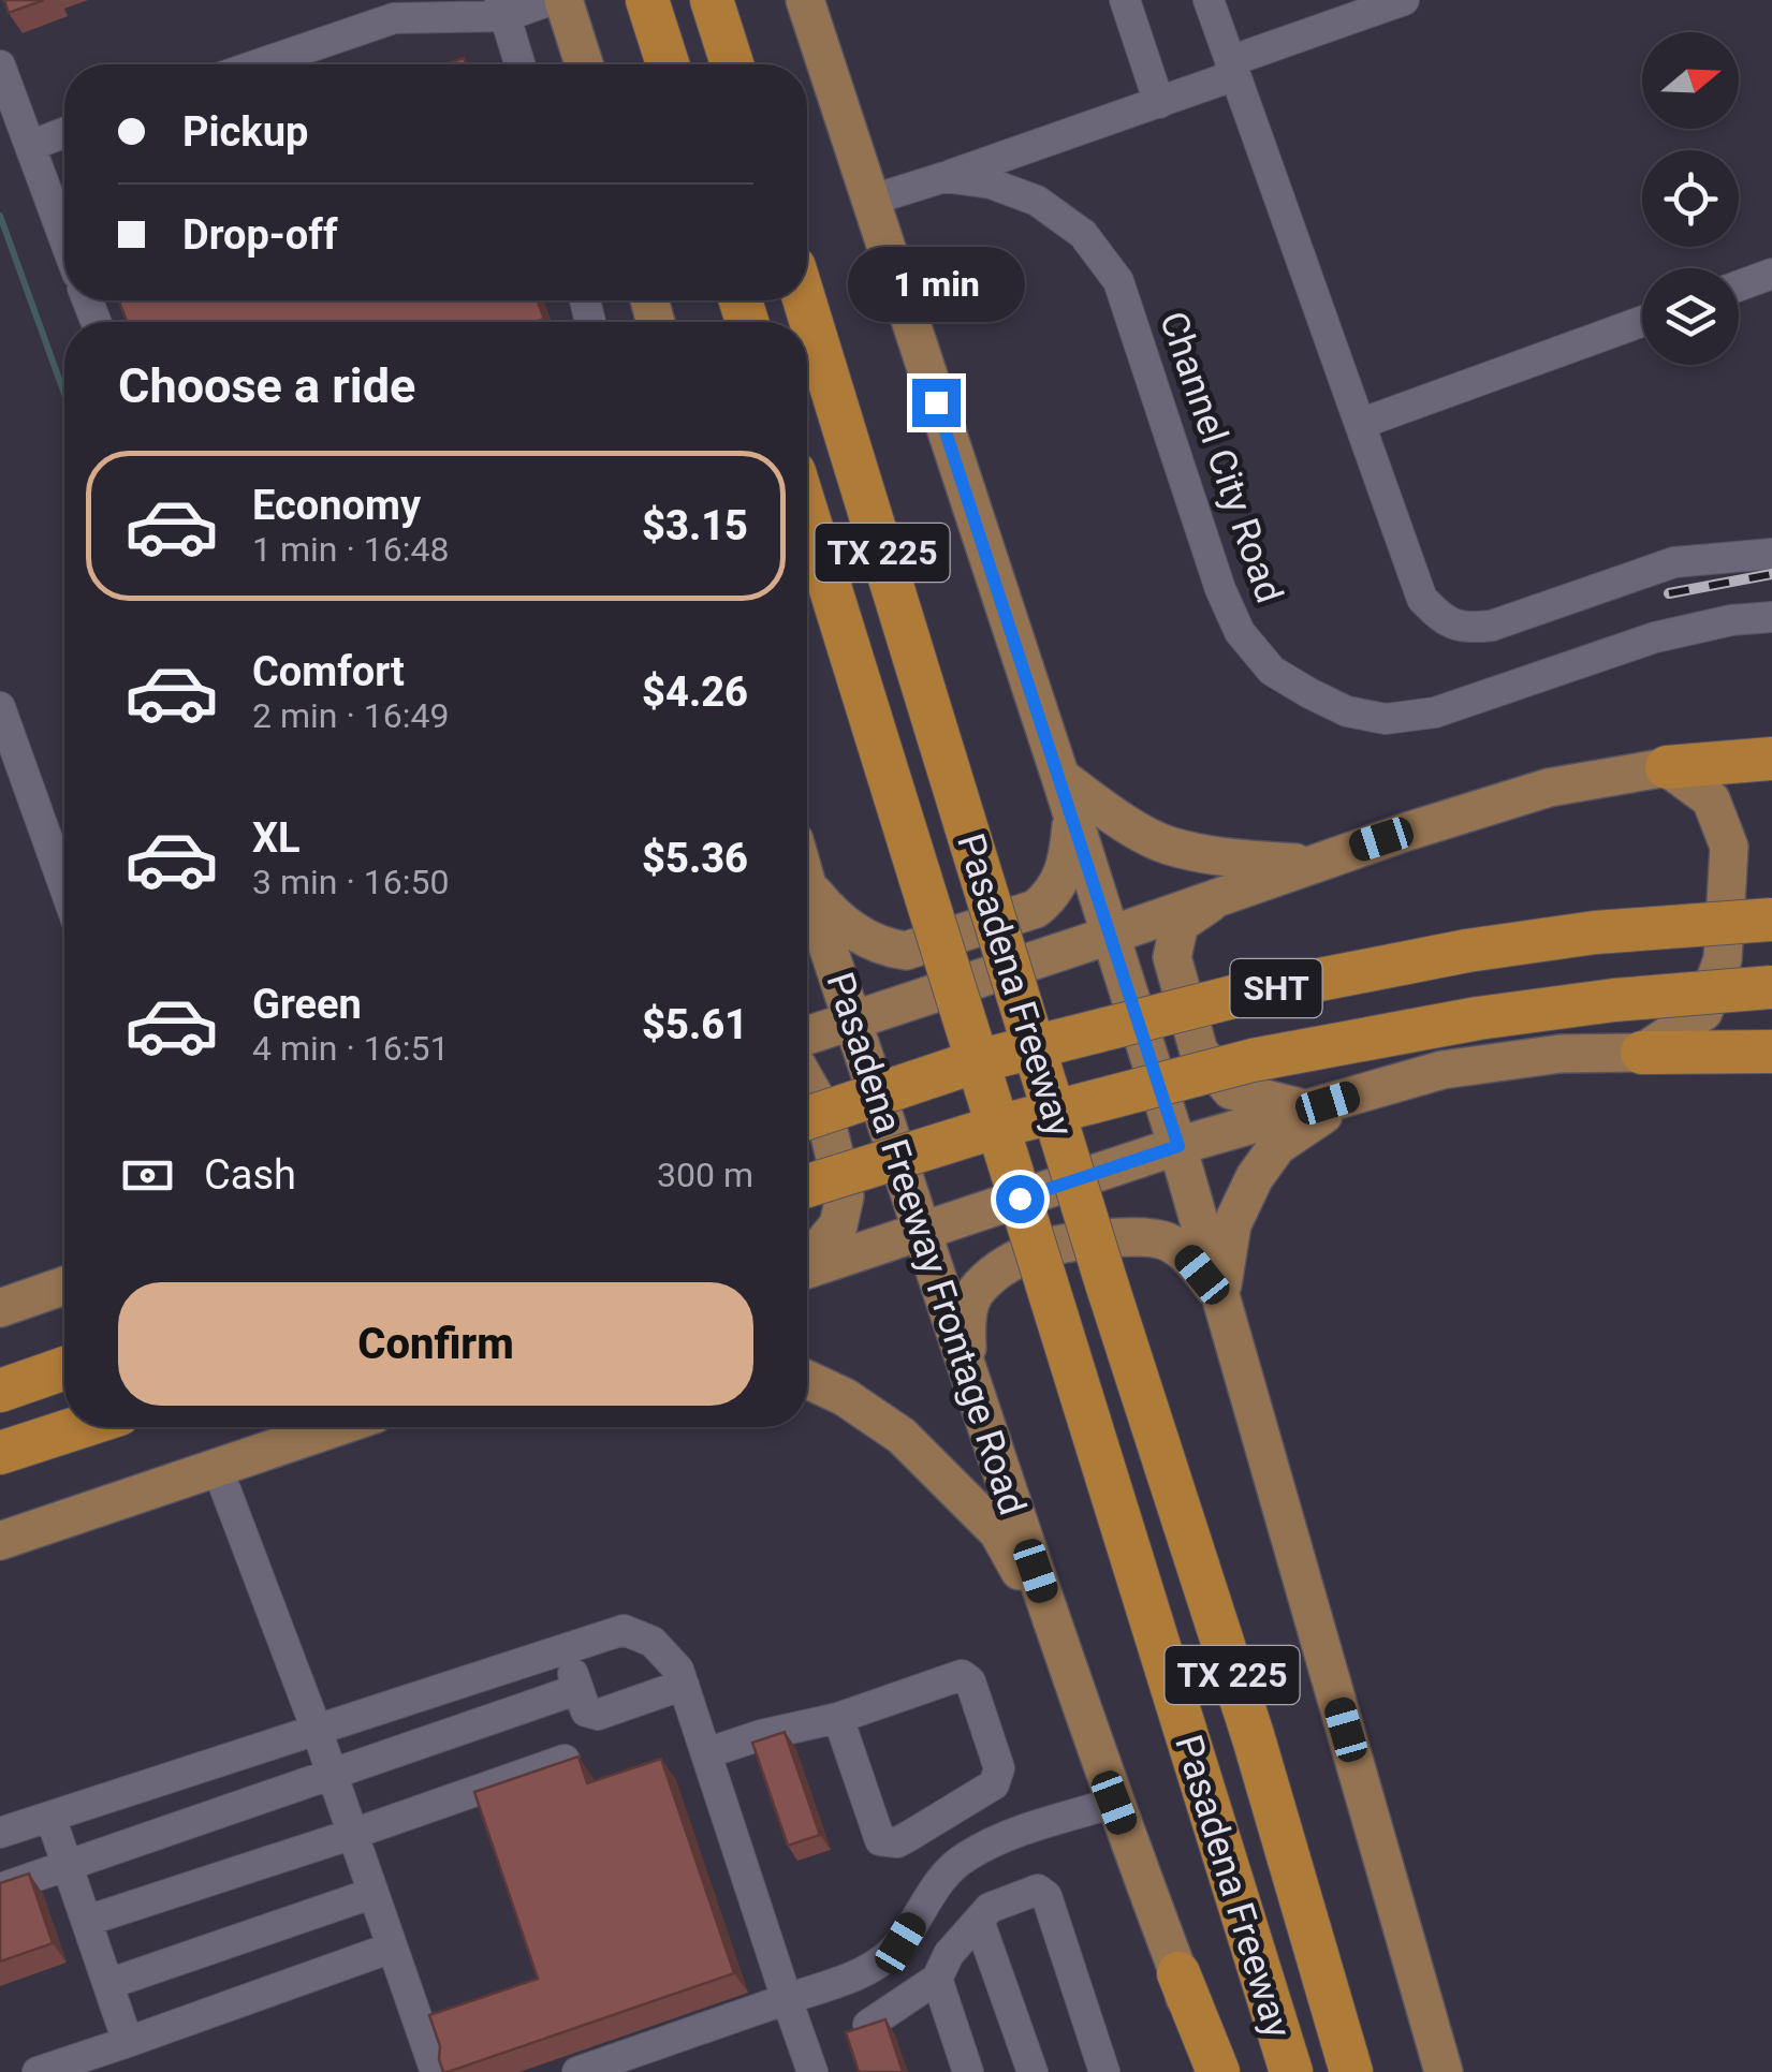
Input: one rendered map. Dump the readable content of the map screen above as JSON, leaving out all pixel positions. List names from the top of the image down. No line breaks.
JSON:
{"streets":{"highway":["TX 225","Pasadena Freeway","SHT"],"main road":["Pasadena Freeway Frontage Road"],"street":["Channel City Road"]},"north":"right","page":{"banner":["Pickup","Drop-off"],"bubble":"1 min","heading":"Choose a ride","list":[{"name":"Economy","note":"1 min · 16:48","value":"$3.15"},{"name":"Comfort","note":"2 min · 16:49","value":"$4.26"},{"name":"XL","note":"3 min · 16:50","value":"$5.36"},{"name":"Green","note":"4 min · 16:51","value":"$5.61"}],"pay":["Cash","300 m"],"buttons":"Confirm"}}
